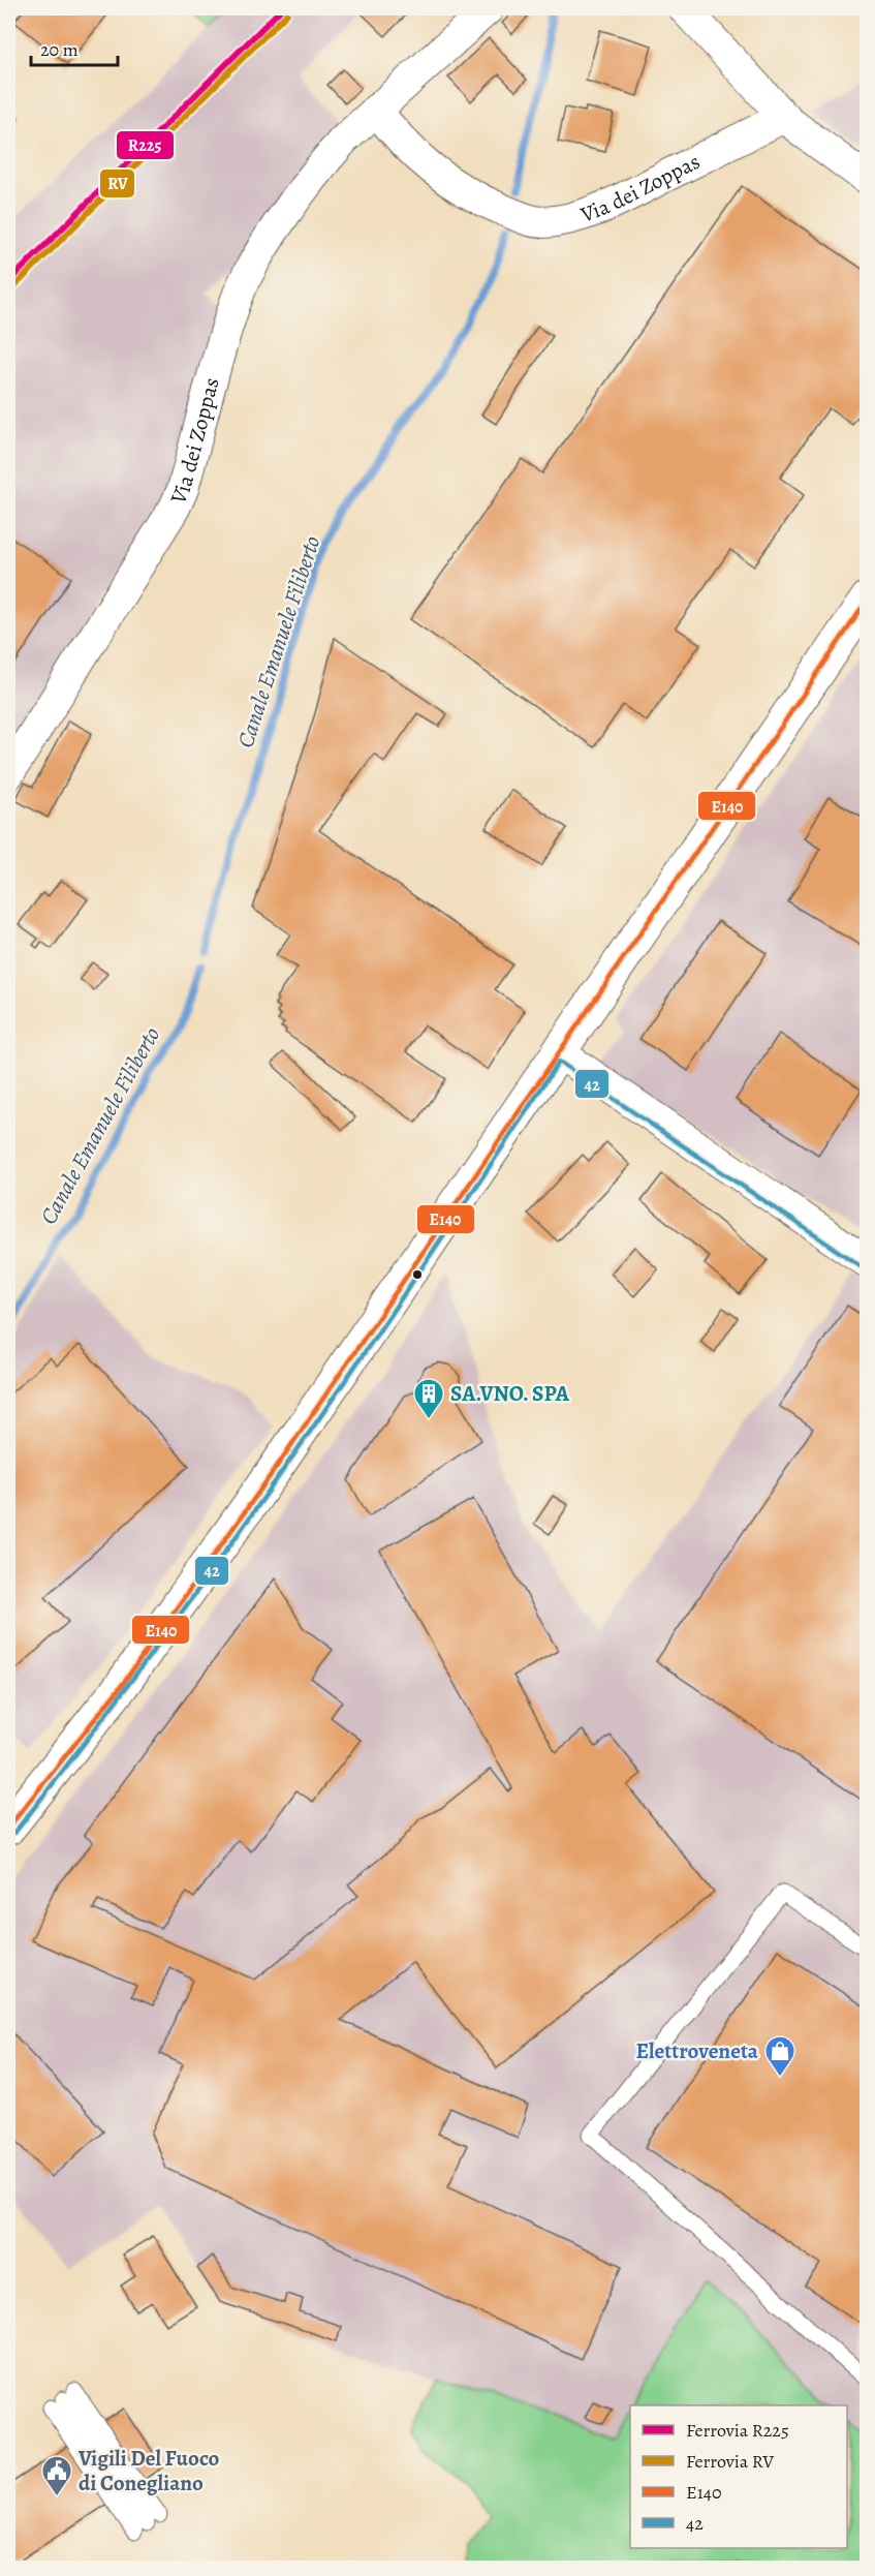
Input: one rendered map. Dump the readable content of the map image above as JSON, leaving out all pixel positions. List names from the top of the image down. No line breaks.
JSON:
{"streets":{"street":["Via dei Zoppas"]},"water":["Canale Emanuele Filiberto"],"places":{"building":["SA.VNO. SPA"],"shop":["Elettroveneta"],"public building":["Vigili Del Fuoco di Conegliano"]},"lines":["rail line R225","rail line RV","transit line E140","transit line 42"],"legend":["Ferrovia R225","Ferrovia RV","E140","42"],"scale_bar":"20 m"}
